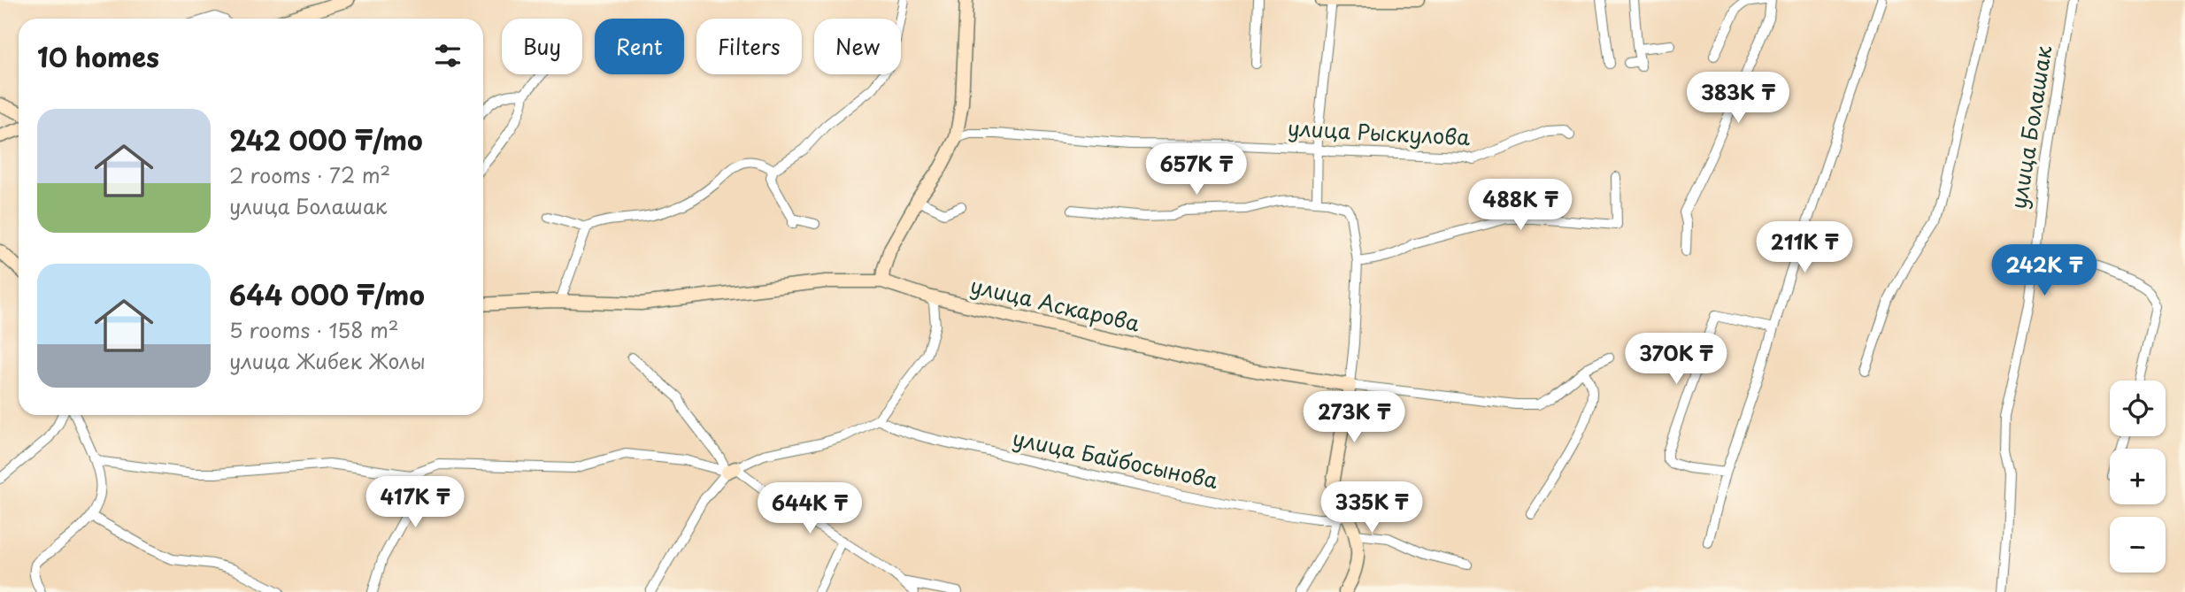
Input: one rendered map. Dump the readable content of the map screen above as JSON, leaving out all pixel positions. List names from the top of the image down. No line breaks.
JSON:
{"streets":{"street":["улица Болашак","улица Рыскулова","улица Аскарова","улица Байбосынова"]},"page":{"chip":["Buy","Rent","Filters","New"],"heading":"10 homes","price":["383K ₸","657K ₸","488K ₸","211K ₸","242K ₸","370K ₸","273K ₸","417K ₸","335K ₸","644K ₸"],"list":[{"name":"242 000 ₸/mo","note":"2 rooms · 72 m² · улица Болашак"},{"name":"644 000 ₸/mo","note":"5 rooms · 158 m² · улица Жибек Жолы"}],"map_buttons":["+","−"]}}
